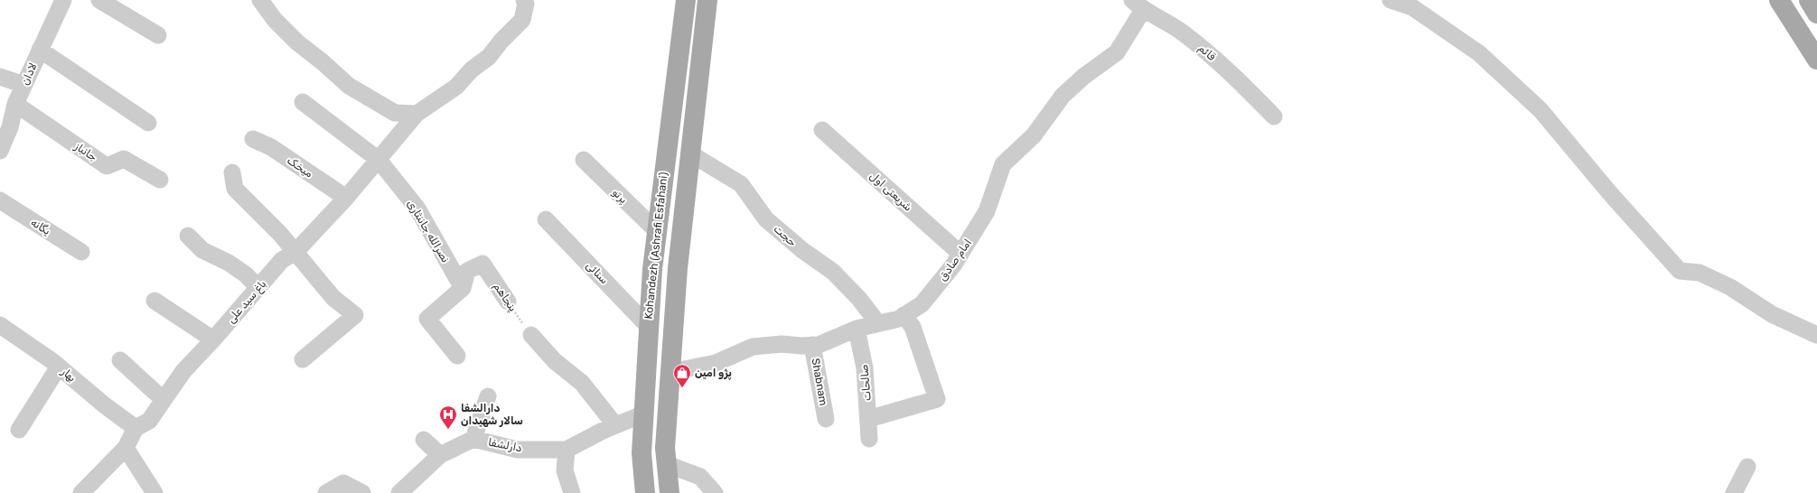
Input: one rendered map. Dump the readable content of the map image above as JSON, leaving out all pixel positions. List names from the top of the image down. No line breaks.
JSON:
{"streets":{"main road":["Kohandezh (Ashrafi Esfahani)"],"street":["قائم","لادان","جانباز","میخک","شریعتی اول","پرتو","یگانه","نصرالله جاننثاری","حجت","امام صادق","سنائی","پنجاهم","باغ سید علی","بهار","Shabnam","صالحات","دارلشفا"]},"crossings":[["قائم","امام صادق"],["لادان","جانباز"],["میخک","باغ سید علی"],["شریعتی اول","امام صادق"],["پرتو","Kohandezh (Ashrafi Esfahani)"],["نصرالله جاننثاری","پنجاهم"],["نصرالله جاننثاری","باغ سید علی"],["حجت","امام صادق"],["Kohandezh (Ashrafi Esfahani)","سنائی"],["Kohandezh (Ashrafi Esfahani)","دارلشفا"],["امام صادق","Shabnam"],["امام صادق","صالحات"],["باغ سید علی","بهار"]],"places":{"shop":["پژو امین"],"hospital":["دارالشفا سالار شهیدان"]}}
